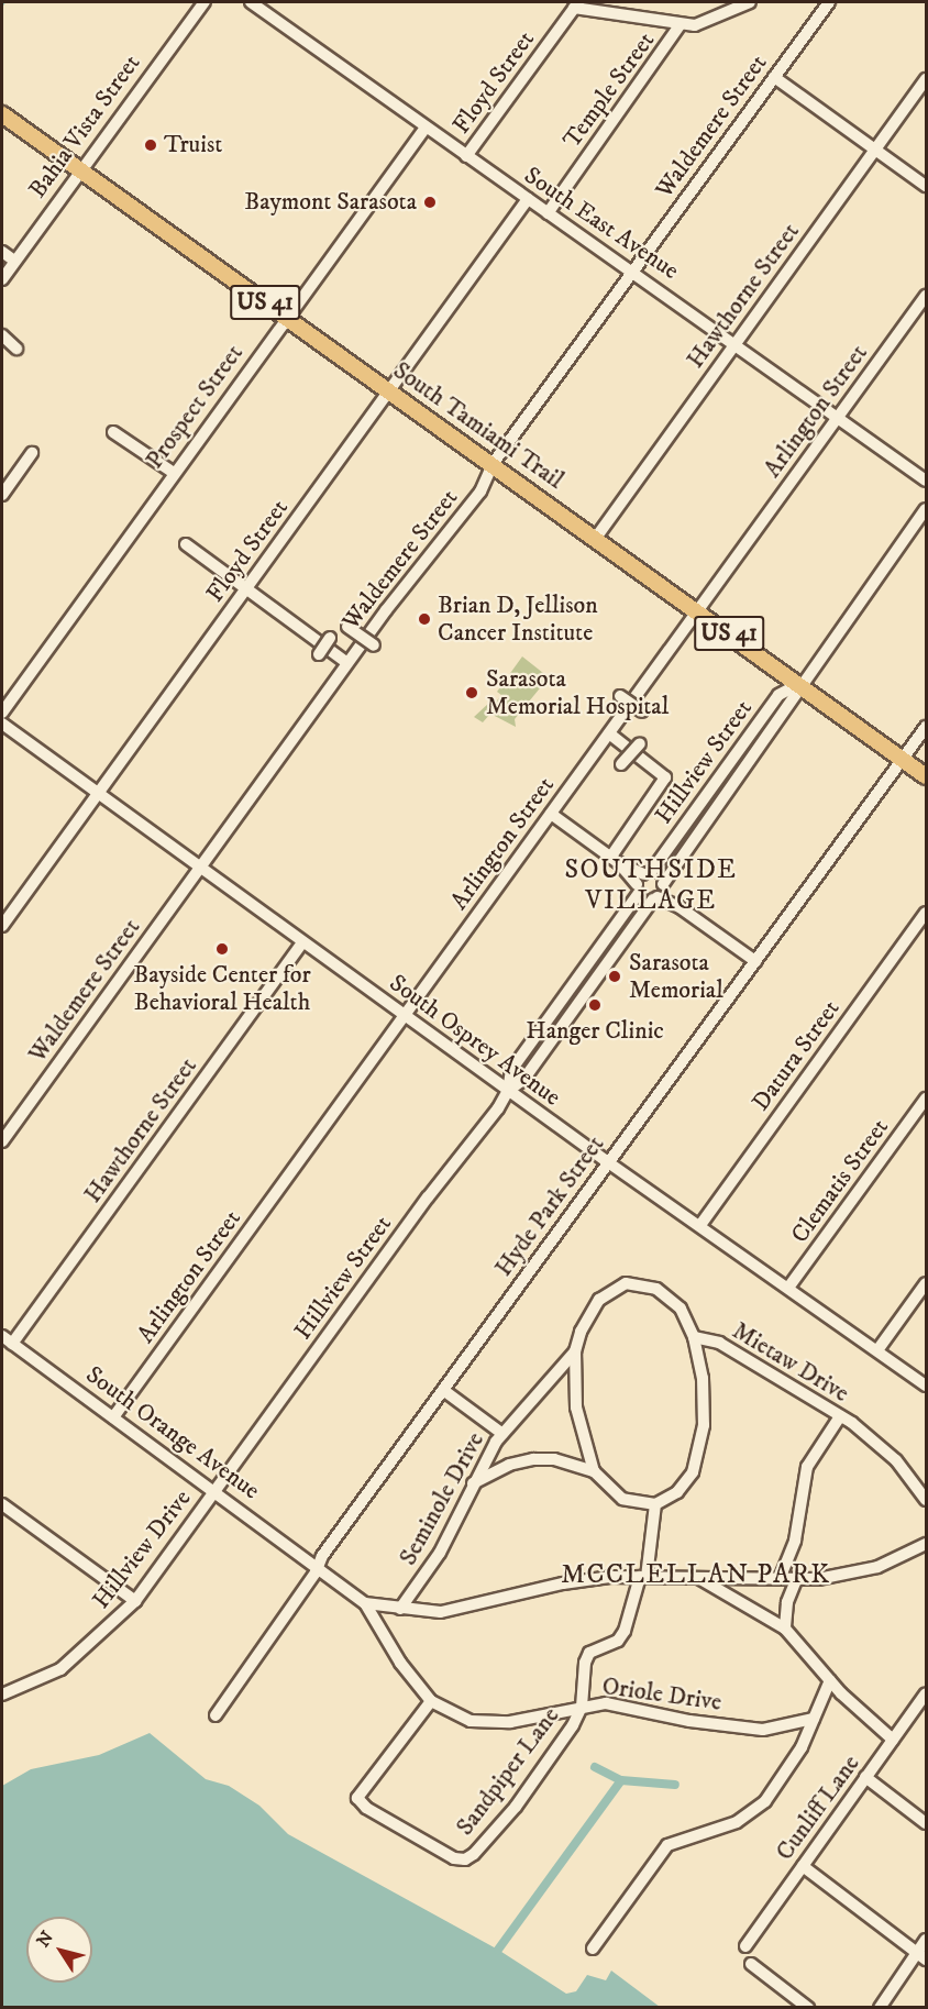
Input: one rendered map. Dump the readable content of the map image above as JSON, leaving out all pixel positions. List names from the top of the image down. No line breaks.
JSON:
{"streets":{"main road":["US 41","South Tamiami Trail"],"street":["Floyd Street","Temple Street","Bahia Vista Street","Waldemere Street","South East Avenue","Hawthorne Street","Prospect Street","Arlington Street","Hillview Street","South Osprey Avenue","Datura Street","Clematis Street","Hyde Park Street","Mietaw Drive","South Orange Avenue","Seminole Drive","Hillview Drive","Oriole Drive","Sandpiper Lane","Cunliff Lane"]},"crossings":[["Floyd Street","South East Avenue"],["Floyd Street","South Tamiami Trail"],["Floyd Street","South Osprey Avenue"],["Temple Street","South East Avenue"],["Bahia Vista Street","South Tamiami Trail"],["Waldemere Street","South East Avenue"],["Waldemere Street","South Tamiami Trail"],["Waldemere Street","South Osprey Avenue"],["South East Avenue","Hawthorne Street"],["South East Avenue","Prospect Street"],["South East Avenue","Arlington Street"],["Hawthorne Street","South Tamiami Trail"],["Hawthorne Street","South Osprey Avenue"],["Hawthorne Street","South Orange Avenue"],["Prospect Street","South Tamiami Trail"],["Arlington Street","South Tamiami Trail"],["Arlington Street","South Osprey Avenue"],["Arlington Street","South Orange Avenue"],["South Tamiami Trail","Hillview Street"],["South Tamiami Trail","Hyde Park Street"],["Hillview Street","South Osprey Avenue"],["Hillview Street","South Orange Avenue"],["Hillview Street","Hillview Drive"],["South Osprey Avenue","Datura Street"],["South Osprey Avenue","Clematis Street"],["South Osprey Avenue","Hyde Park Street"],["Hyde Park Street","South Orange Avenue"],["Mietaw Drive","Seminole Drive"],["South Orange Avenue","Hillview Drive"],["South Orange Avenue","Oriole Drive"],["Oriole Drive","Sandpiper Lane"]],"districts":["SOUTHSIDE VILLAGE","MCCLELLAN PARK"],"places":["Truist","Baymont Sarasota","Brian D, Jellison Cancer Institute","Sarasota Memorial Hospital","Bayside Center for Behavioral Health","Sarasota Memorial","Hanger Clinic"],"north":"top left"}
